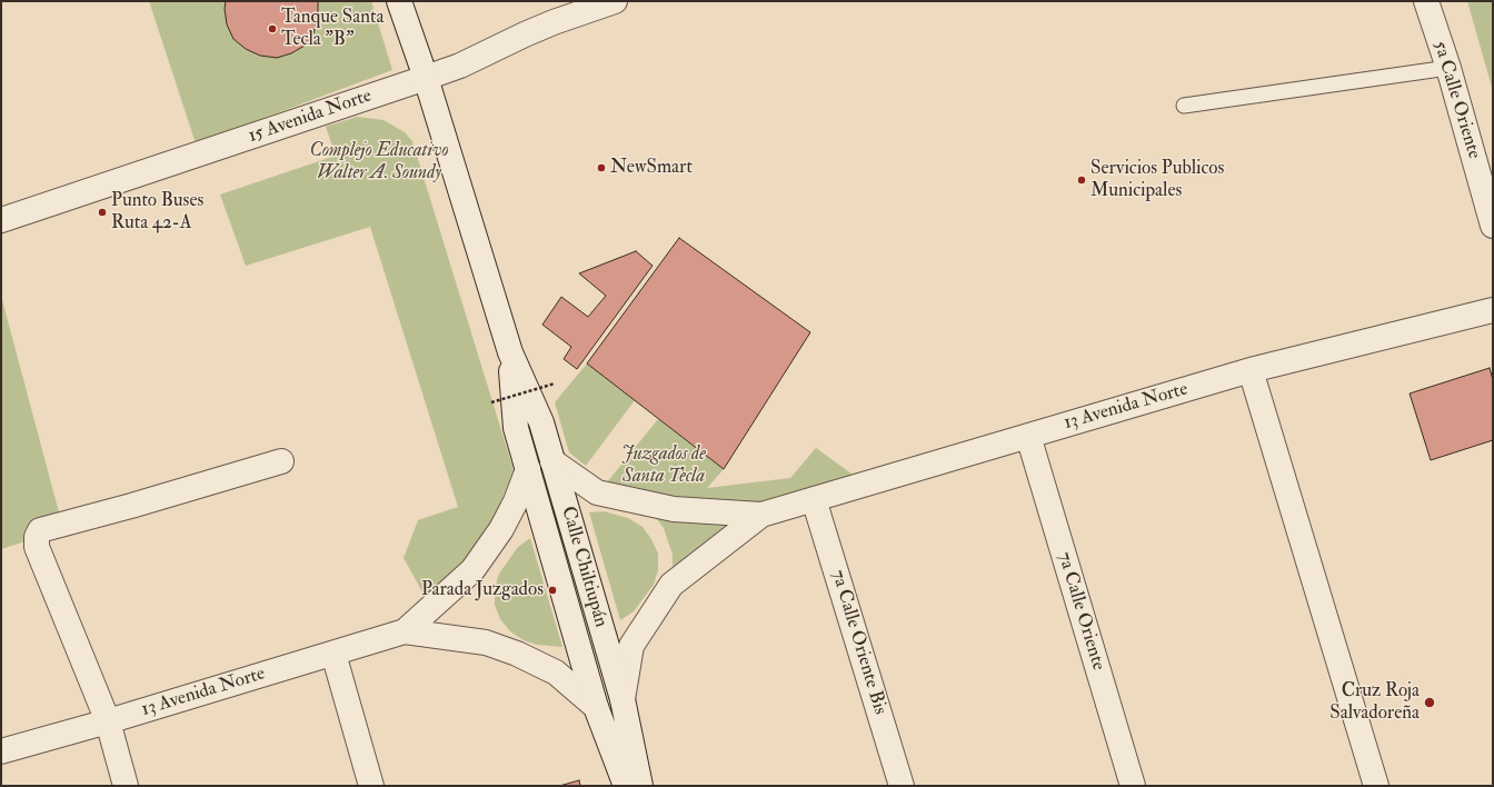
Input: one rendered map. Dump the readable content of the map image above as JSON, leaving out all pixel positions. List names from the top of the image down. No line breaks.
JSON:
{"streets":{"street":["5a Calle Oriente","15 Avenida Norte","13 Avenida Norte","Calle Chiltiupán","7a Calle Oriente","7a Calle Oriente Bis"]},"crossings":[["15 Avenida Norte","Calle Chiltiupán"],["13 Avenida Norte","Calle Chiltiupán"],["13 Avenida Norte","7a Calle Oriente"],["13 Avenida Norte","7a Calle Oriente Bis"]],"parks":["Complejo Educativo Walter A. Soundy","Juzgados de Santa Tecla"],"places":["Tanque Santa Tecla \"B\"","NewSmart","Servicios Publicos Municipales","Punto Buses Ruta 42-A","Parada Juzgados","Cruz Roja Salvadoreña"]}
